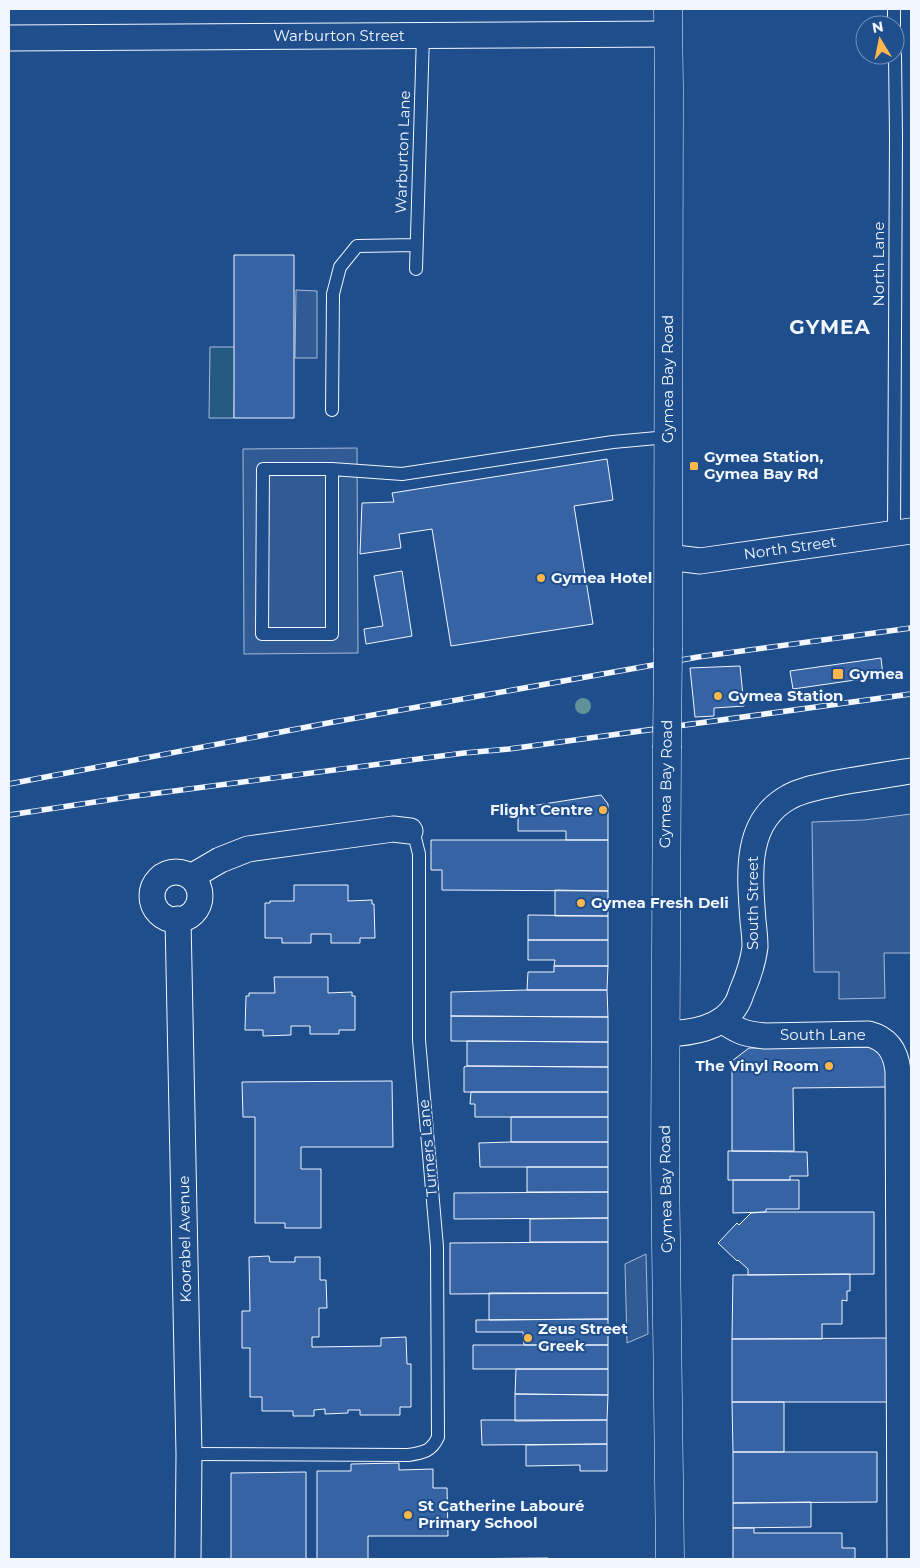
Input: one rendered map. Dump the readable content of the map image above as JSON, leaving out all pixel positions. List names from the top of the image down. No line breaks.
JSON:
{"streets":{"street":["Warburton Street","Gymea Bay Road","North Street","South Street","South Lane","Turners Lane","Koorabel Avenue"],"lane":["Warburton Lane","North Lane"]},"crossings":[["Warburton Street","Warburton Lane"],["Warburton Street","Gymea Bay Road"],["North Lane","North Street"],["Gymea Bay Road","North Street"],["Gymea Bay Road","South Street"],["South Street","South Lane"],["Turners Lane","Koorabel Avenue"]],"districts":["GYMEA"],"places":{"transit":["Gymea Station, Gymea Bay Rd","Gymea"],"other":["Gymea Hotel","Gymea Station","Flight Centre","Gymea Fresh Deli","The Vinyl Room","Zeus Street Greek","St Catherine Labouré Primary School"]},"north":"top"}
